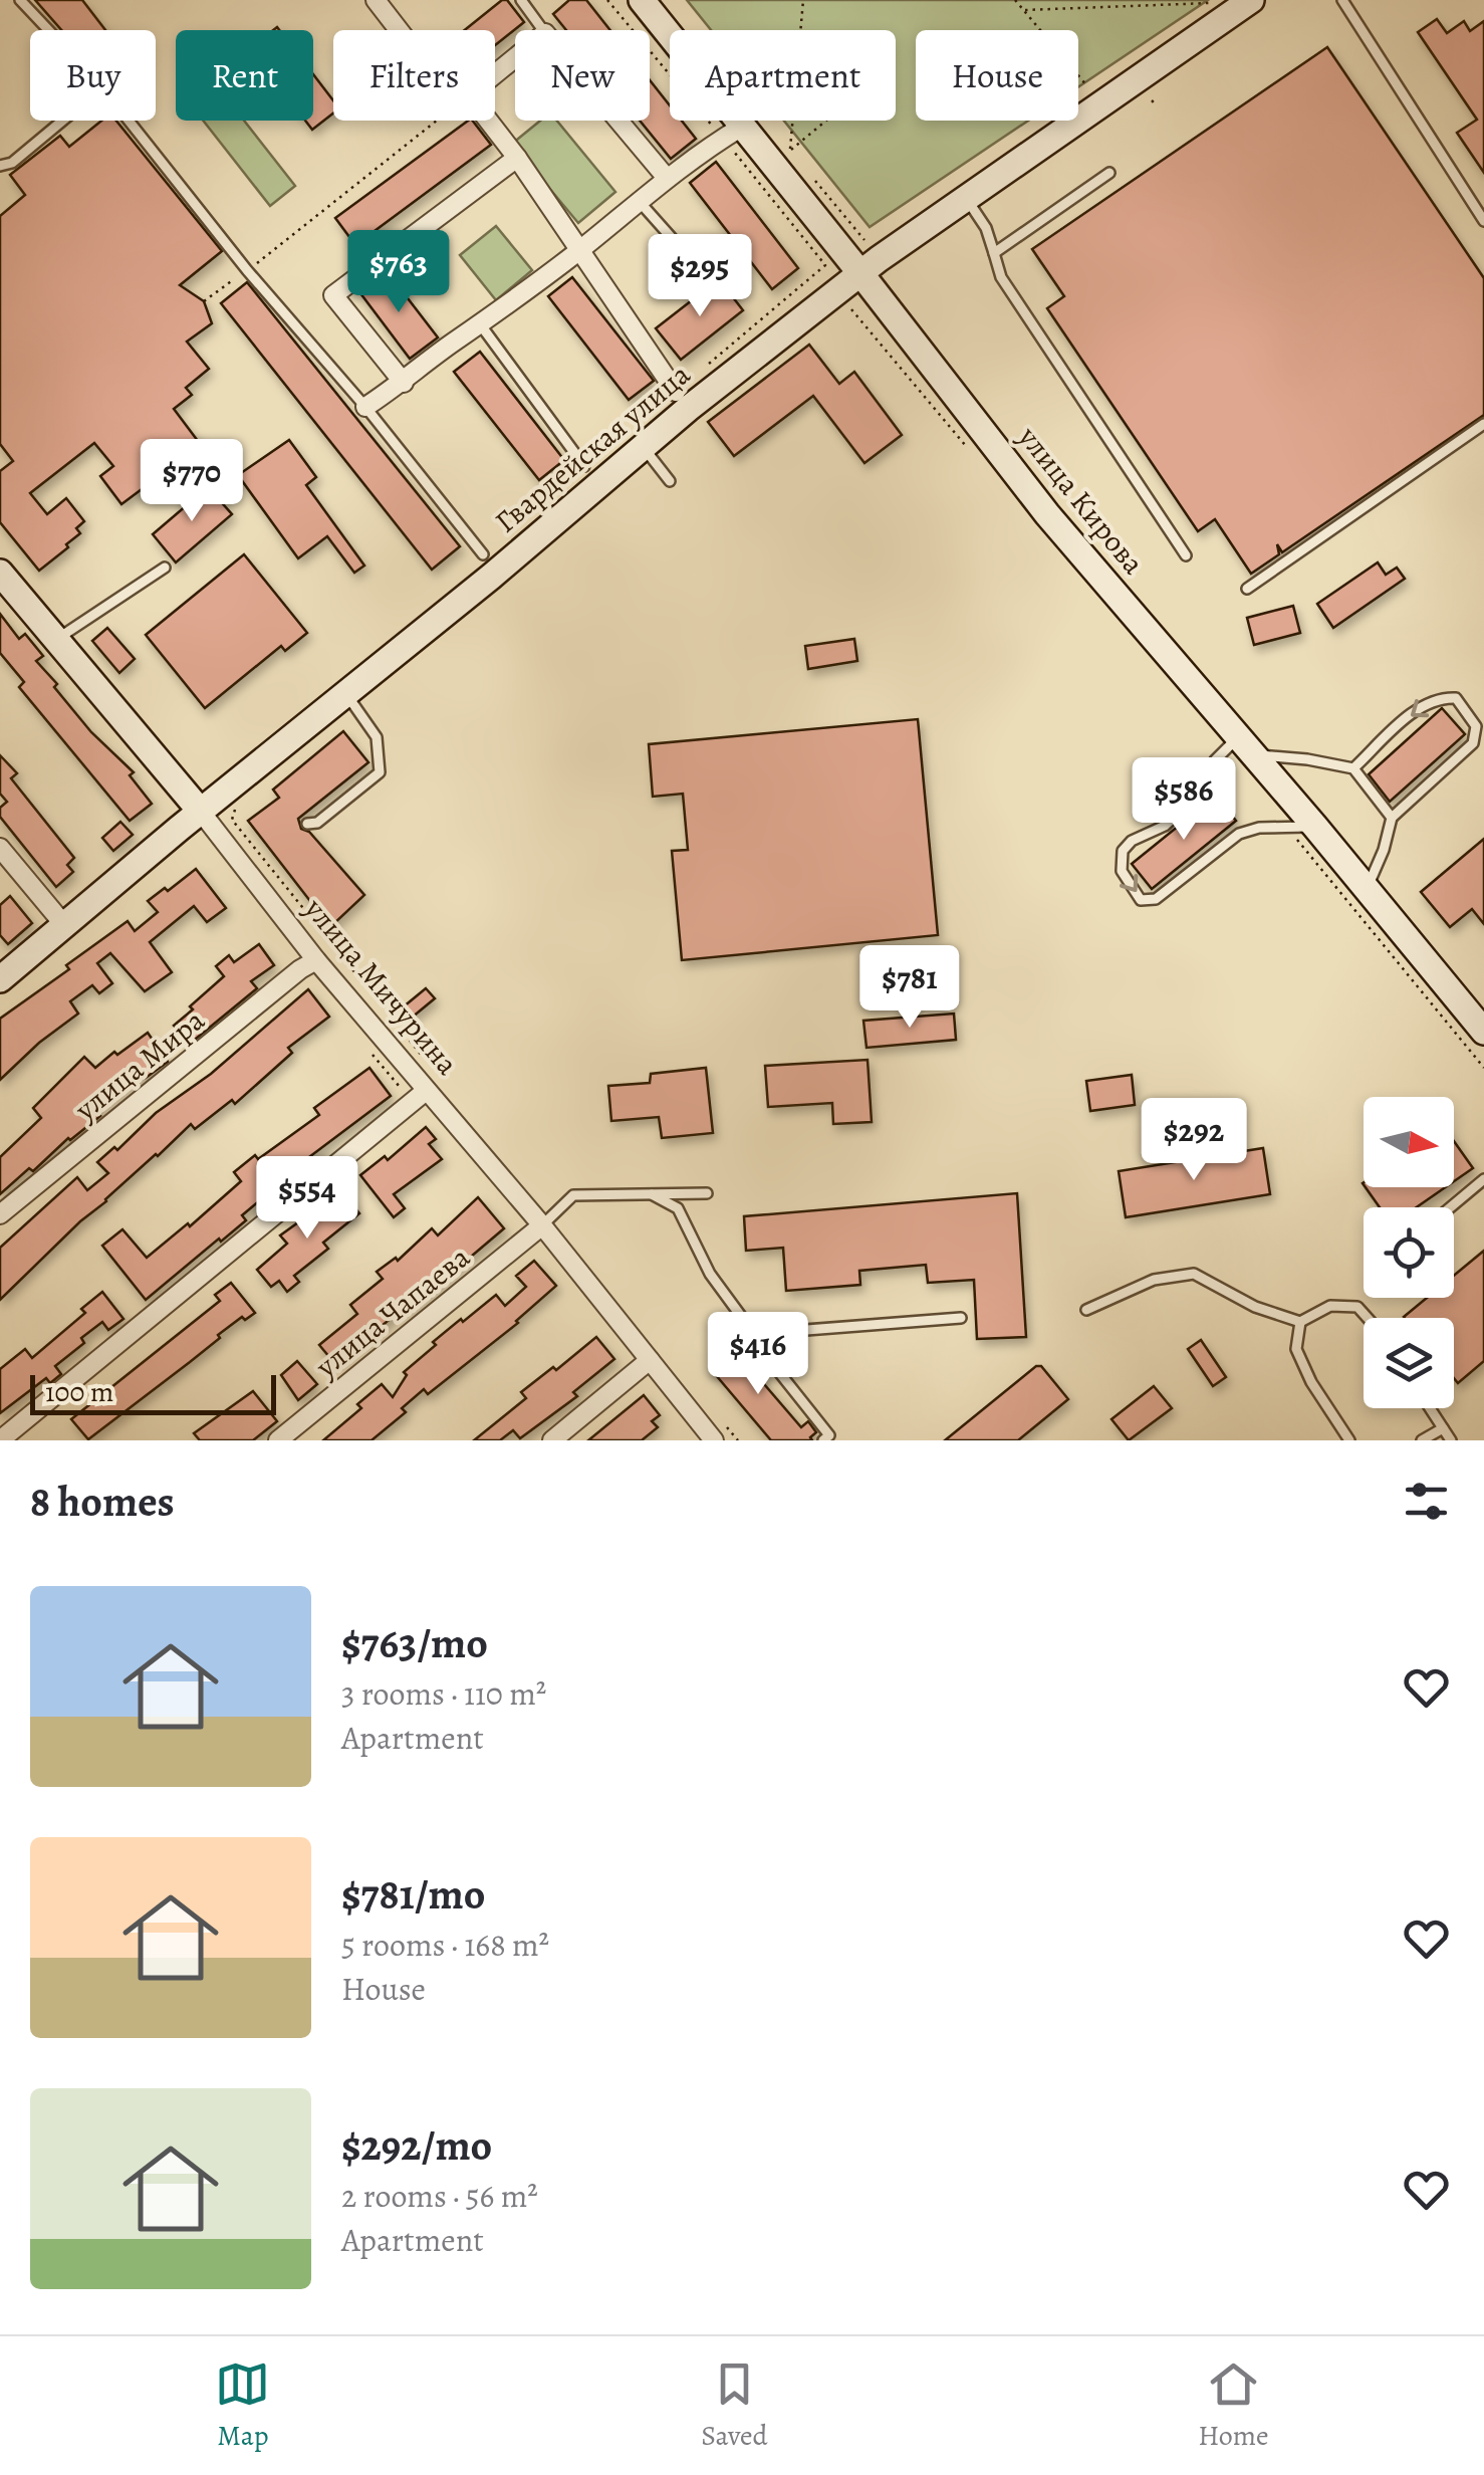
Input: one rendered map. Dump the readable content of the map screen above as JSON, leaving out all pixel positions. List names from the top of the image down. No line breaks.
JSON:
{"streets":{"street":["Гвардейская улица","улица Кирова","улица Мичурина","улица Мира","улица Чапаева"]},"crossings":[["Гвардейская улица","улица Кирова"],["Гвардейская улица","улица Мичурина"],["улица Мичурина","улица Мира"],["улица Мичурина","улица Чапаева"]],"scale_bar":"100 m","north":"right","page":{"chip":["Buy","Rent","Filters","New","Apartment","House"],"price":["$763","$295","$770","$586","$781","$292","$554","$416"],"scale":"100 m","heading":"8 homes","list":[{"name":"$763/mo","note":"3 rooms · 110 m² · Apartment"},{"name":"$781/mo","note":"5 rooms · 168 m² · House"},{"name":"$292/mo","note":"2 rooms · 56 m² · Apartment"}],"tabs":["Map","Saved","Home"]}}
